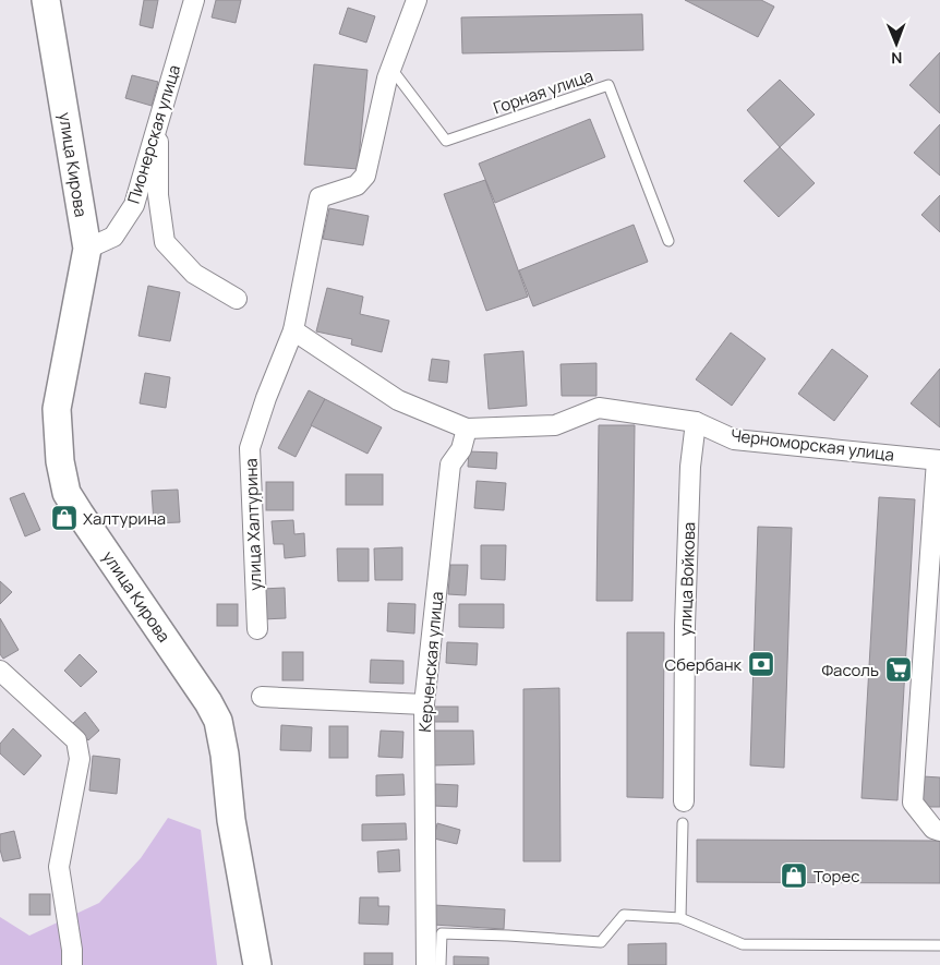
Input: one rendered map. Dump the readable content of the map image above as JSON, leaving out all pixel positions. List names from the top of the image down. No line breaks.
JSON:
{"streets":{"main road":["улица Кирова"],"street":["Пионерская улица","Черноморская улица","улица Халтурина","улица Войкова","Керченская улица"],"lane":["Горная улица"]},"crossings":[["Горная улица","улица Халтурина"],["Пионерская улица","улица Кирова"],["Черноморская улица","улица Халтурина"],["Черноморская улица","улица Войкова"],["Черноморская улица","Керченская улица"]],"places":{"shop":["Халтурина","Торес"],"bank":["Сбербанк"],"supermarket":["Фасоль"]},"north":"bottom"}
